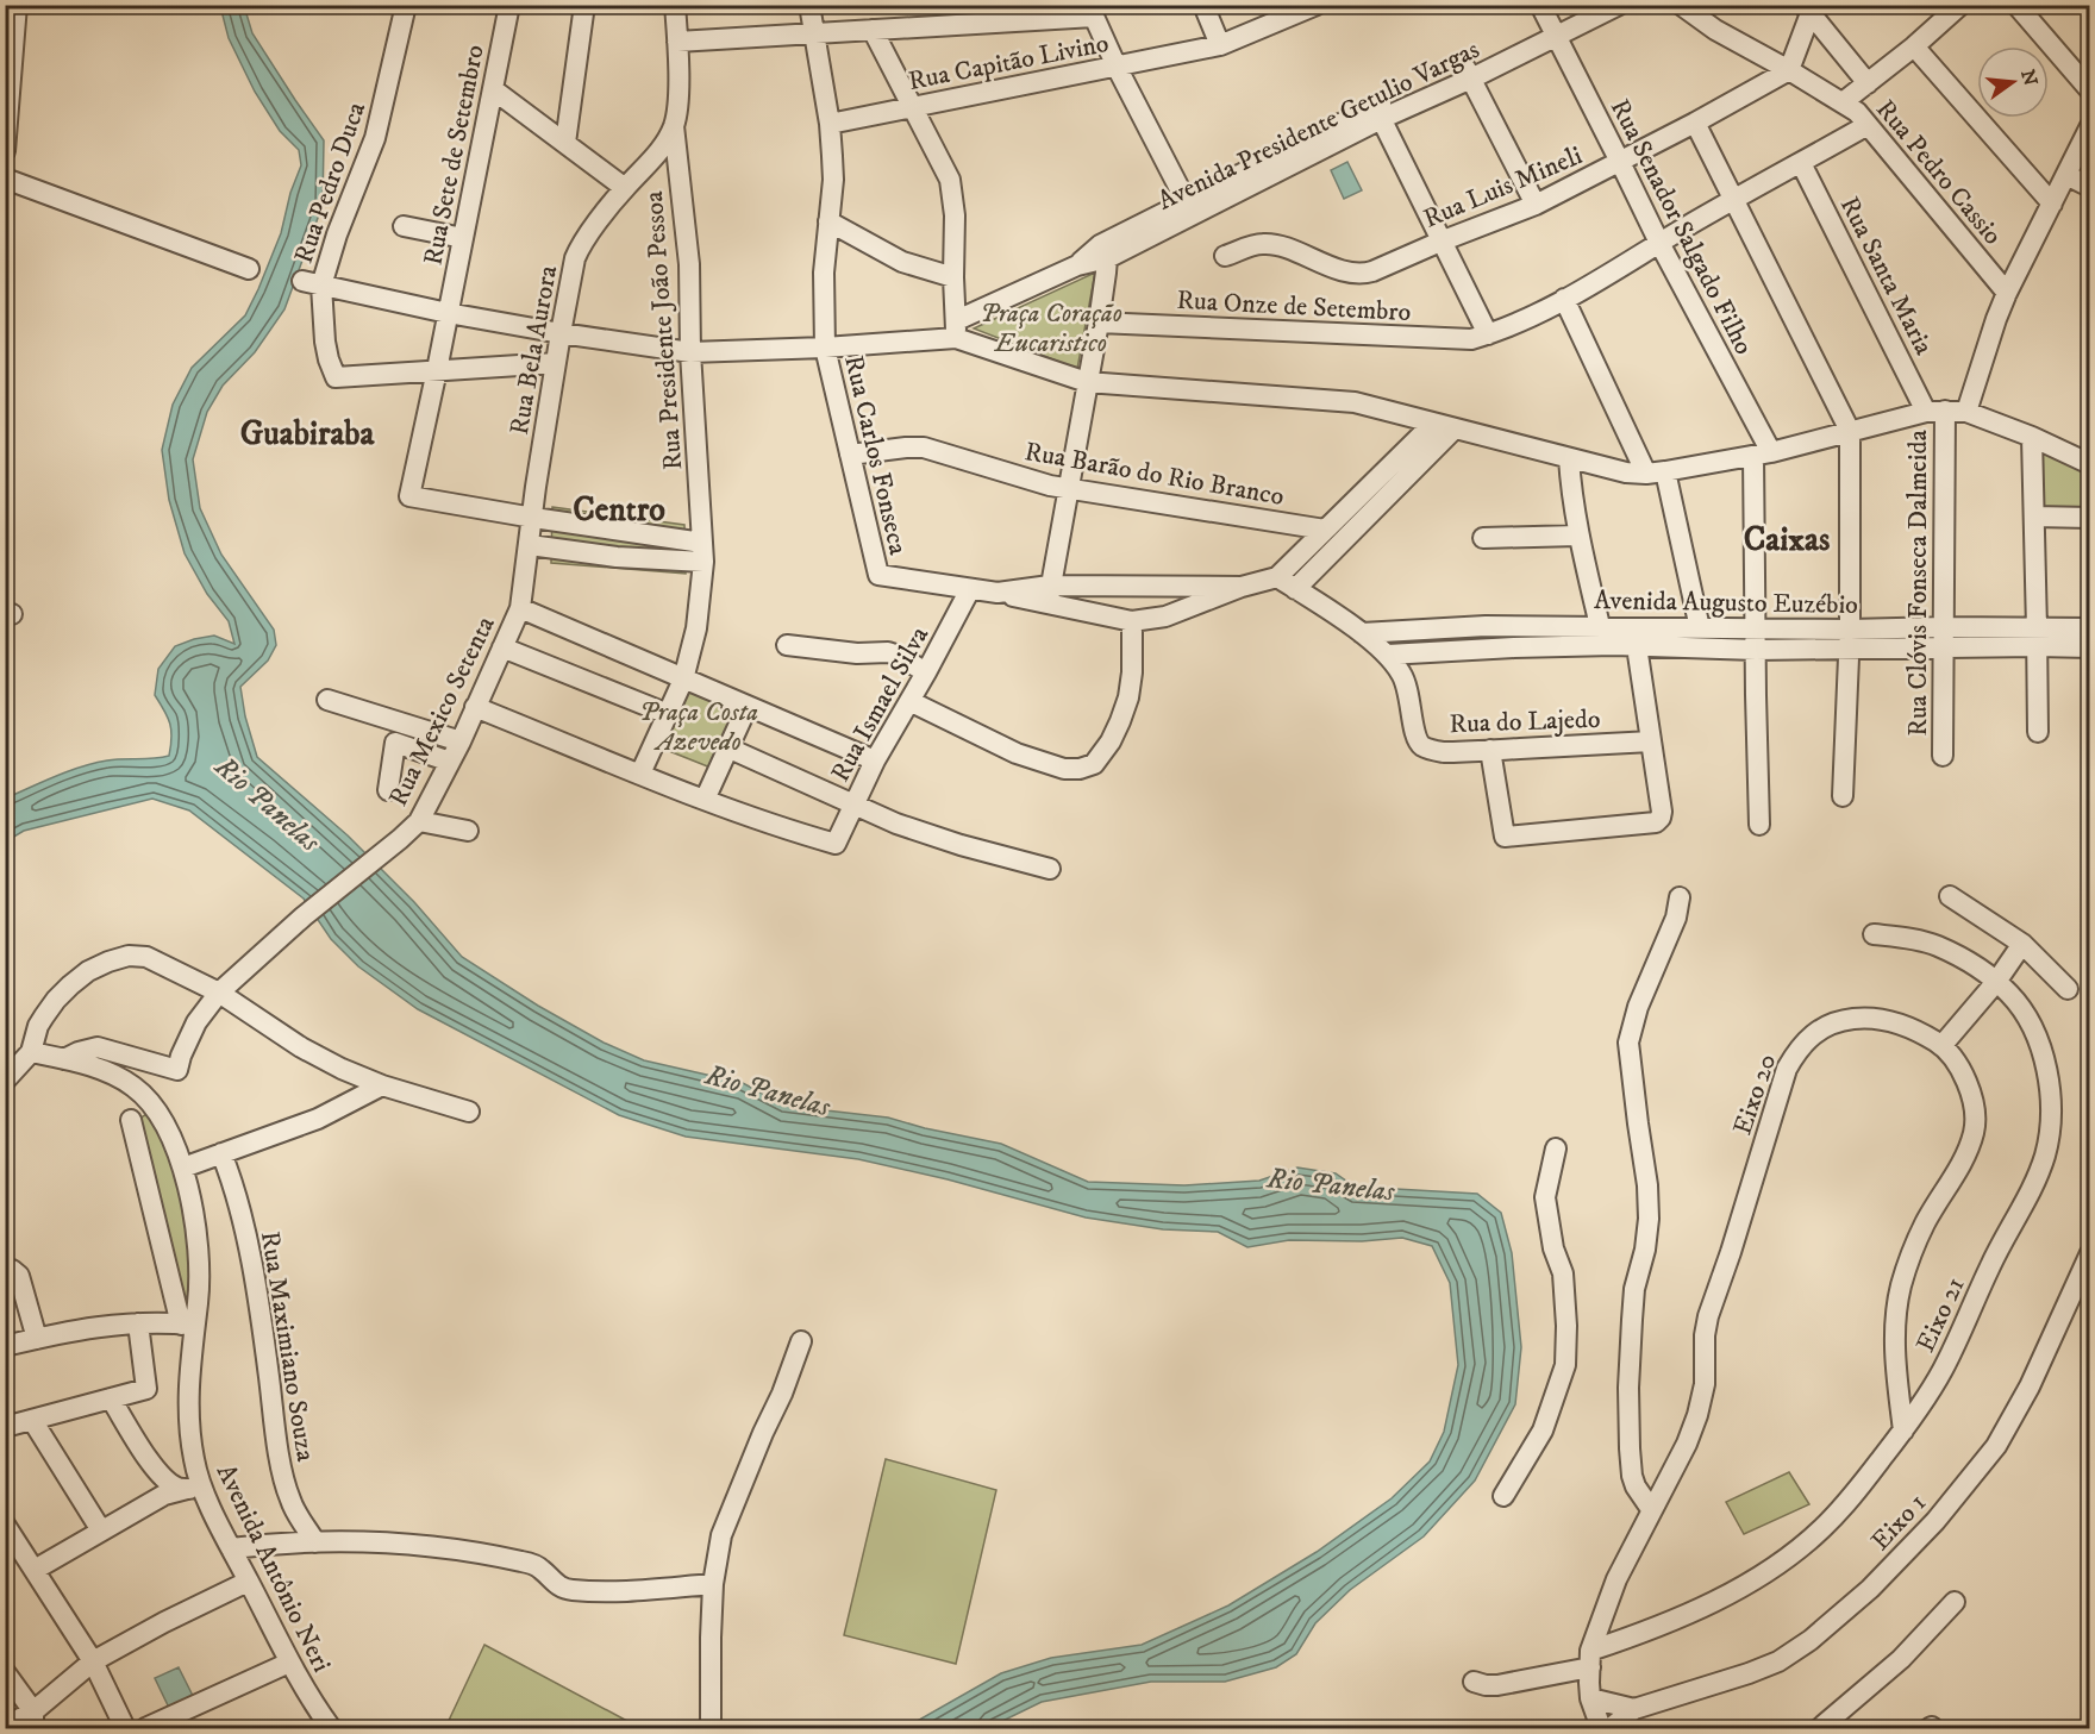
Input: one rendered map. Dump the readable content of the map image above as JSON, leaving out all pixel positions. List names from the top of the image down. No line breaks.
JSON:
{"streets":{"street":["Rua Capitão Livino","Avenida Presidente Getulio Vargas","Rua Sete de Setembro","Rua Pedro Cassio","Rua Pedro Duca","Rua Luis Mineli","Rua Senador Salgado Filho","Rua Santa Maria","Rua Onze de Setembro","Rua Presidente João Pessoa","Rua Bela Aurora","Rua Carlos Fonseca","Rua Barão do Rio Branco","Rua Clóvis Fonseca Dalmeida","Avenida Augusto Euzébio","Rua Ismael Silva","Rua Mexico Setenta","Rua do Lajedo","Eixo 20","Eixo 21","Rua Maximiano Souza","Eixo 1","Avenida Antônio Neri"]},"crossings":[["Rua Capitão Livino","Rua Carlos Fonseca"],["Avenida Presidente Getulio Vargas","Rua Senador Salgado Filho"],["Rua Sete de Setembro","Rua Pedro Duca"],["Rua Sete de Setembro","Rua Bela Aurora"],["Rua Pedro Cassio","Rua Luis Mineli"],["Rua Pedro Cassio","Rua Onze de Setembro"],["Rua Luis Mineli","Rua Senador Salgado Filho"],["Rua Senador Salgado Filho","Rua Onze de Setembro"],["Rua Santa Maria","Rua Onze de Setembro"],["Rua Santa Maria","Rua Clóvis Fonseca Dalmeida"],["Rua Presidente João Pessoa","Rua Bela Aurora"],["Rua Bela Aurora","Rua Mexico Setenta"],["Rua Carlos Fonseca","Rua Barão do Rio Branco"],["Rua Carlos Fonseca","Rua Ismael Silva"],["Rua Clóvis Fonseca Dalmeida","Avenida Augusto Euzébio"],["Avenida Augusto Euzébio","Rua do Lajedo"],["Rua Mexico Setenta","Avenida Antônio Neri"],["Eixo 20","Eixo 21"]],"districts":["Guabiraba","Centro","Caixas"],"water":["Rio Panelas"],"parks":["Praça Coração Eucaristico","Praça Costa Azevedo"],"north":"right"}
